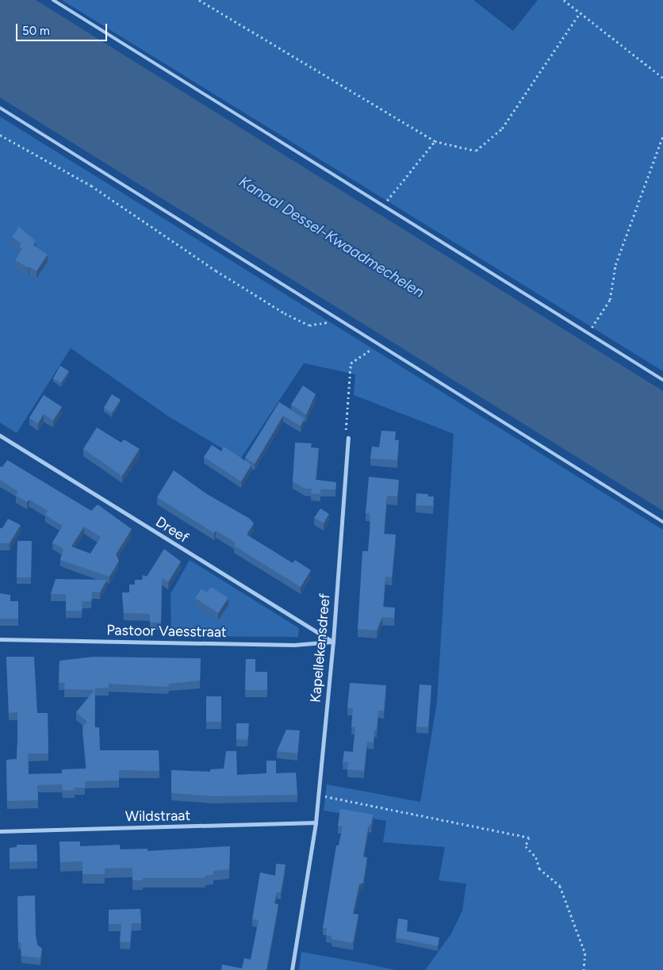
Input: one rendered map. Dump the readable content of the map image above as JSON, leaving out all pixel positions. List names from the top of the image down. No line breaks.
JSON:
{"streets":{"street":["Dreef","Pastoor Vaesstraat","Kapellekensdreef","Wildstraat"]},"crossings":[["Dreef","Pastoor Vaesstraat"],["Dreef","Kapellekensdreef"],["Pastoor Vaesstraat","Kapellekensdreef"],["Kapellekensdreef","Wildstraat"]],"water":["Kanaal Dessel-Kwaadmechelen"],"scale_bar":"50 m"}
